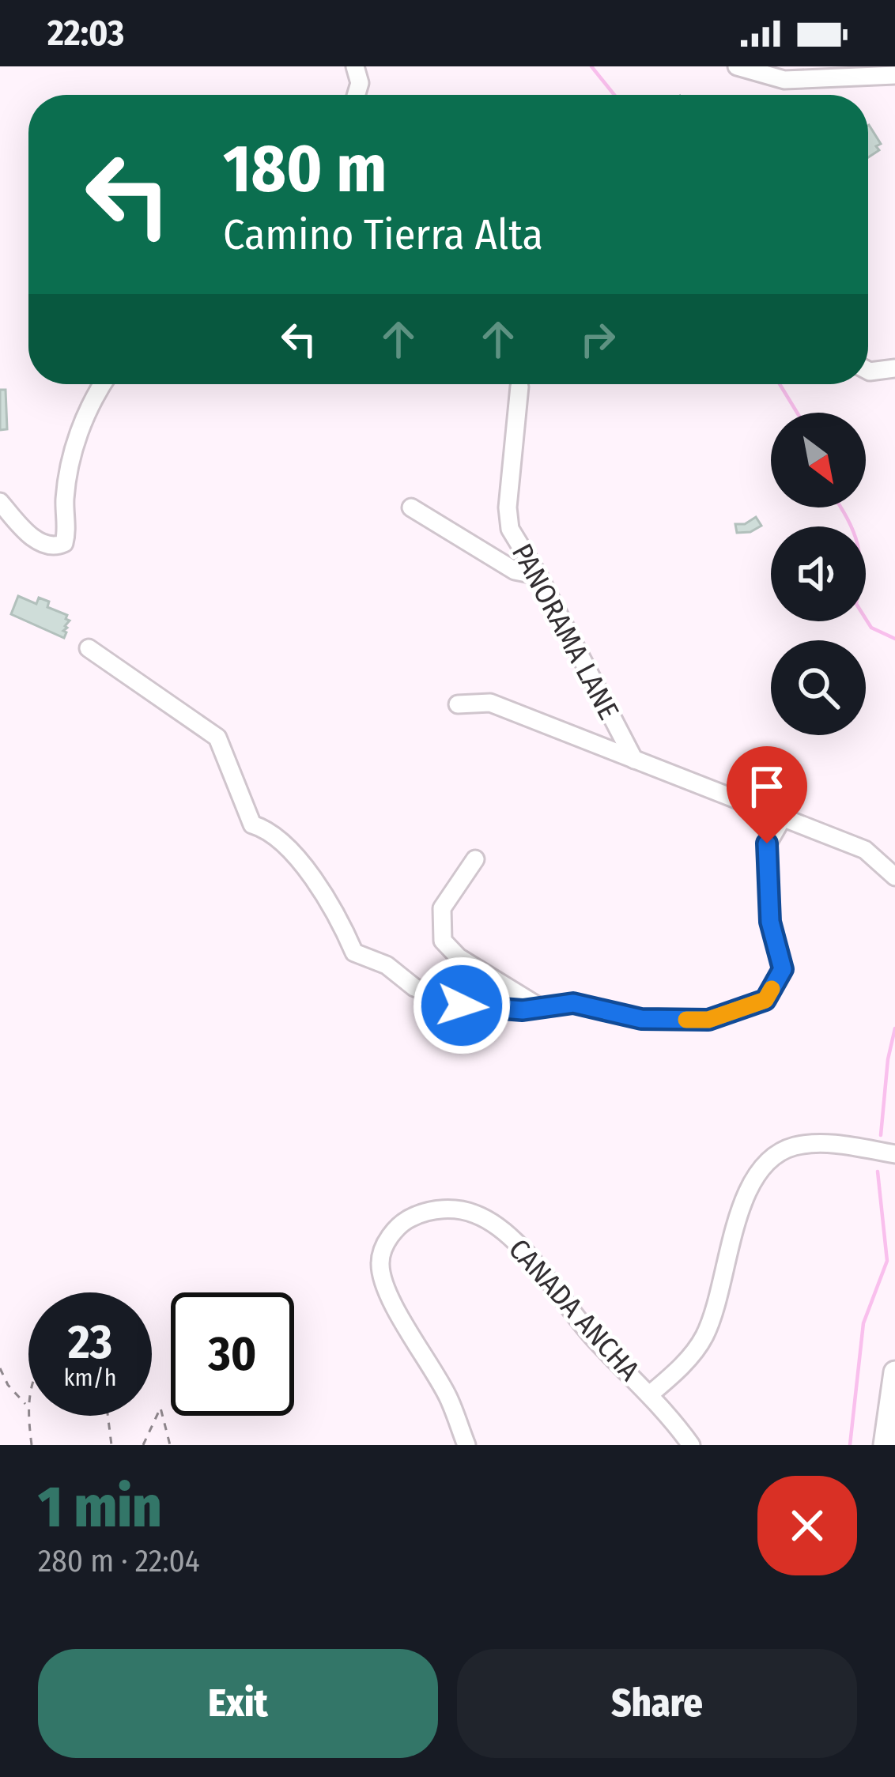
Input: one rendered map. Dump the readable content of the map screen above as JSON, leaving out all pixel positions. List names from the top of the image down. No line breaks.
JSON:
{"streets":{"street":["PANORAMA LANE","CANADA ANCHA"]},"north":"bottom right","page":{"status":"22:03","turn":["180 m","Camino Tierra Alta"],"speed":"23 km/h","limit":"30","heading":["1 min","280 m · 22:04"],"buttons":["Exit","Share"]}}
